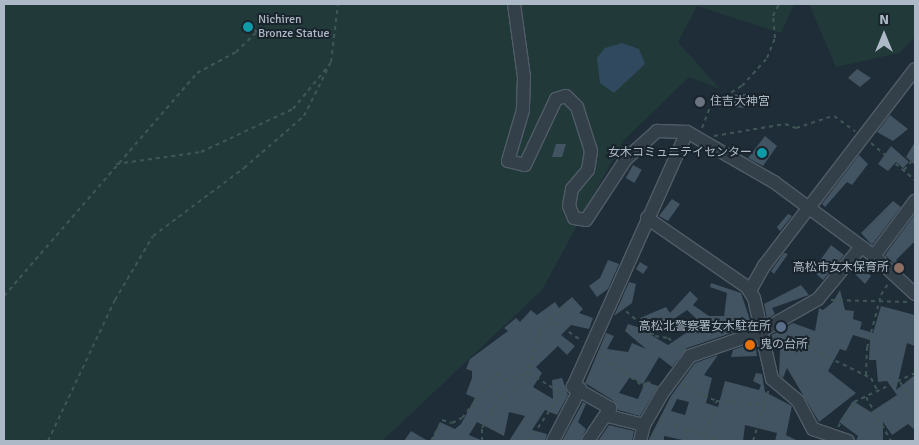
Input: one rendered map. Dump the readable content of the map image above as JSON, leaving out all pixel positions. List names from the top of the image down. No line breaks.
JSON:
{"places":["Nichiren Bronze Statue","住吉大神宮","女木コミュニテイセンター","高松市女木保育所","高松北警察署女木駐在所","鬼の台所"],"north":"top"}
